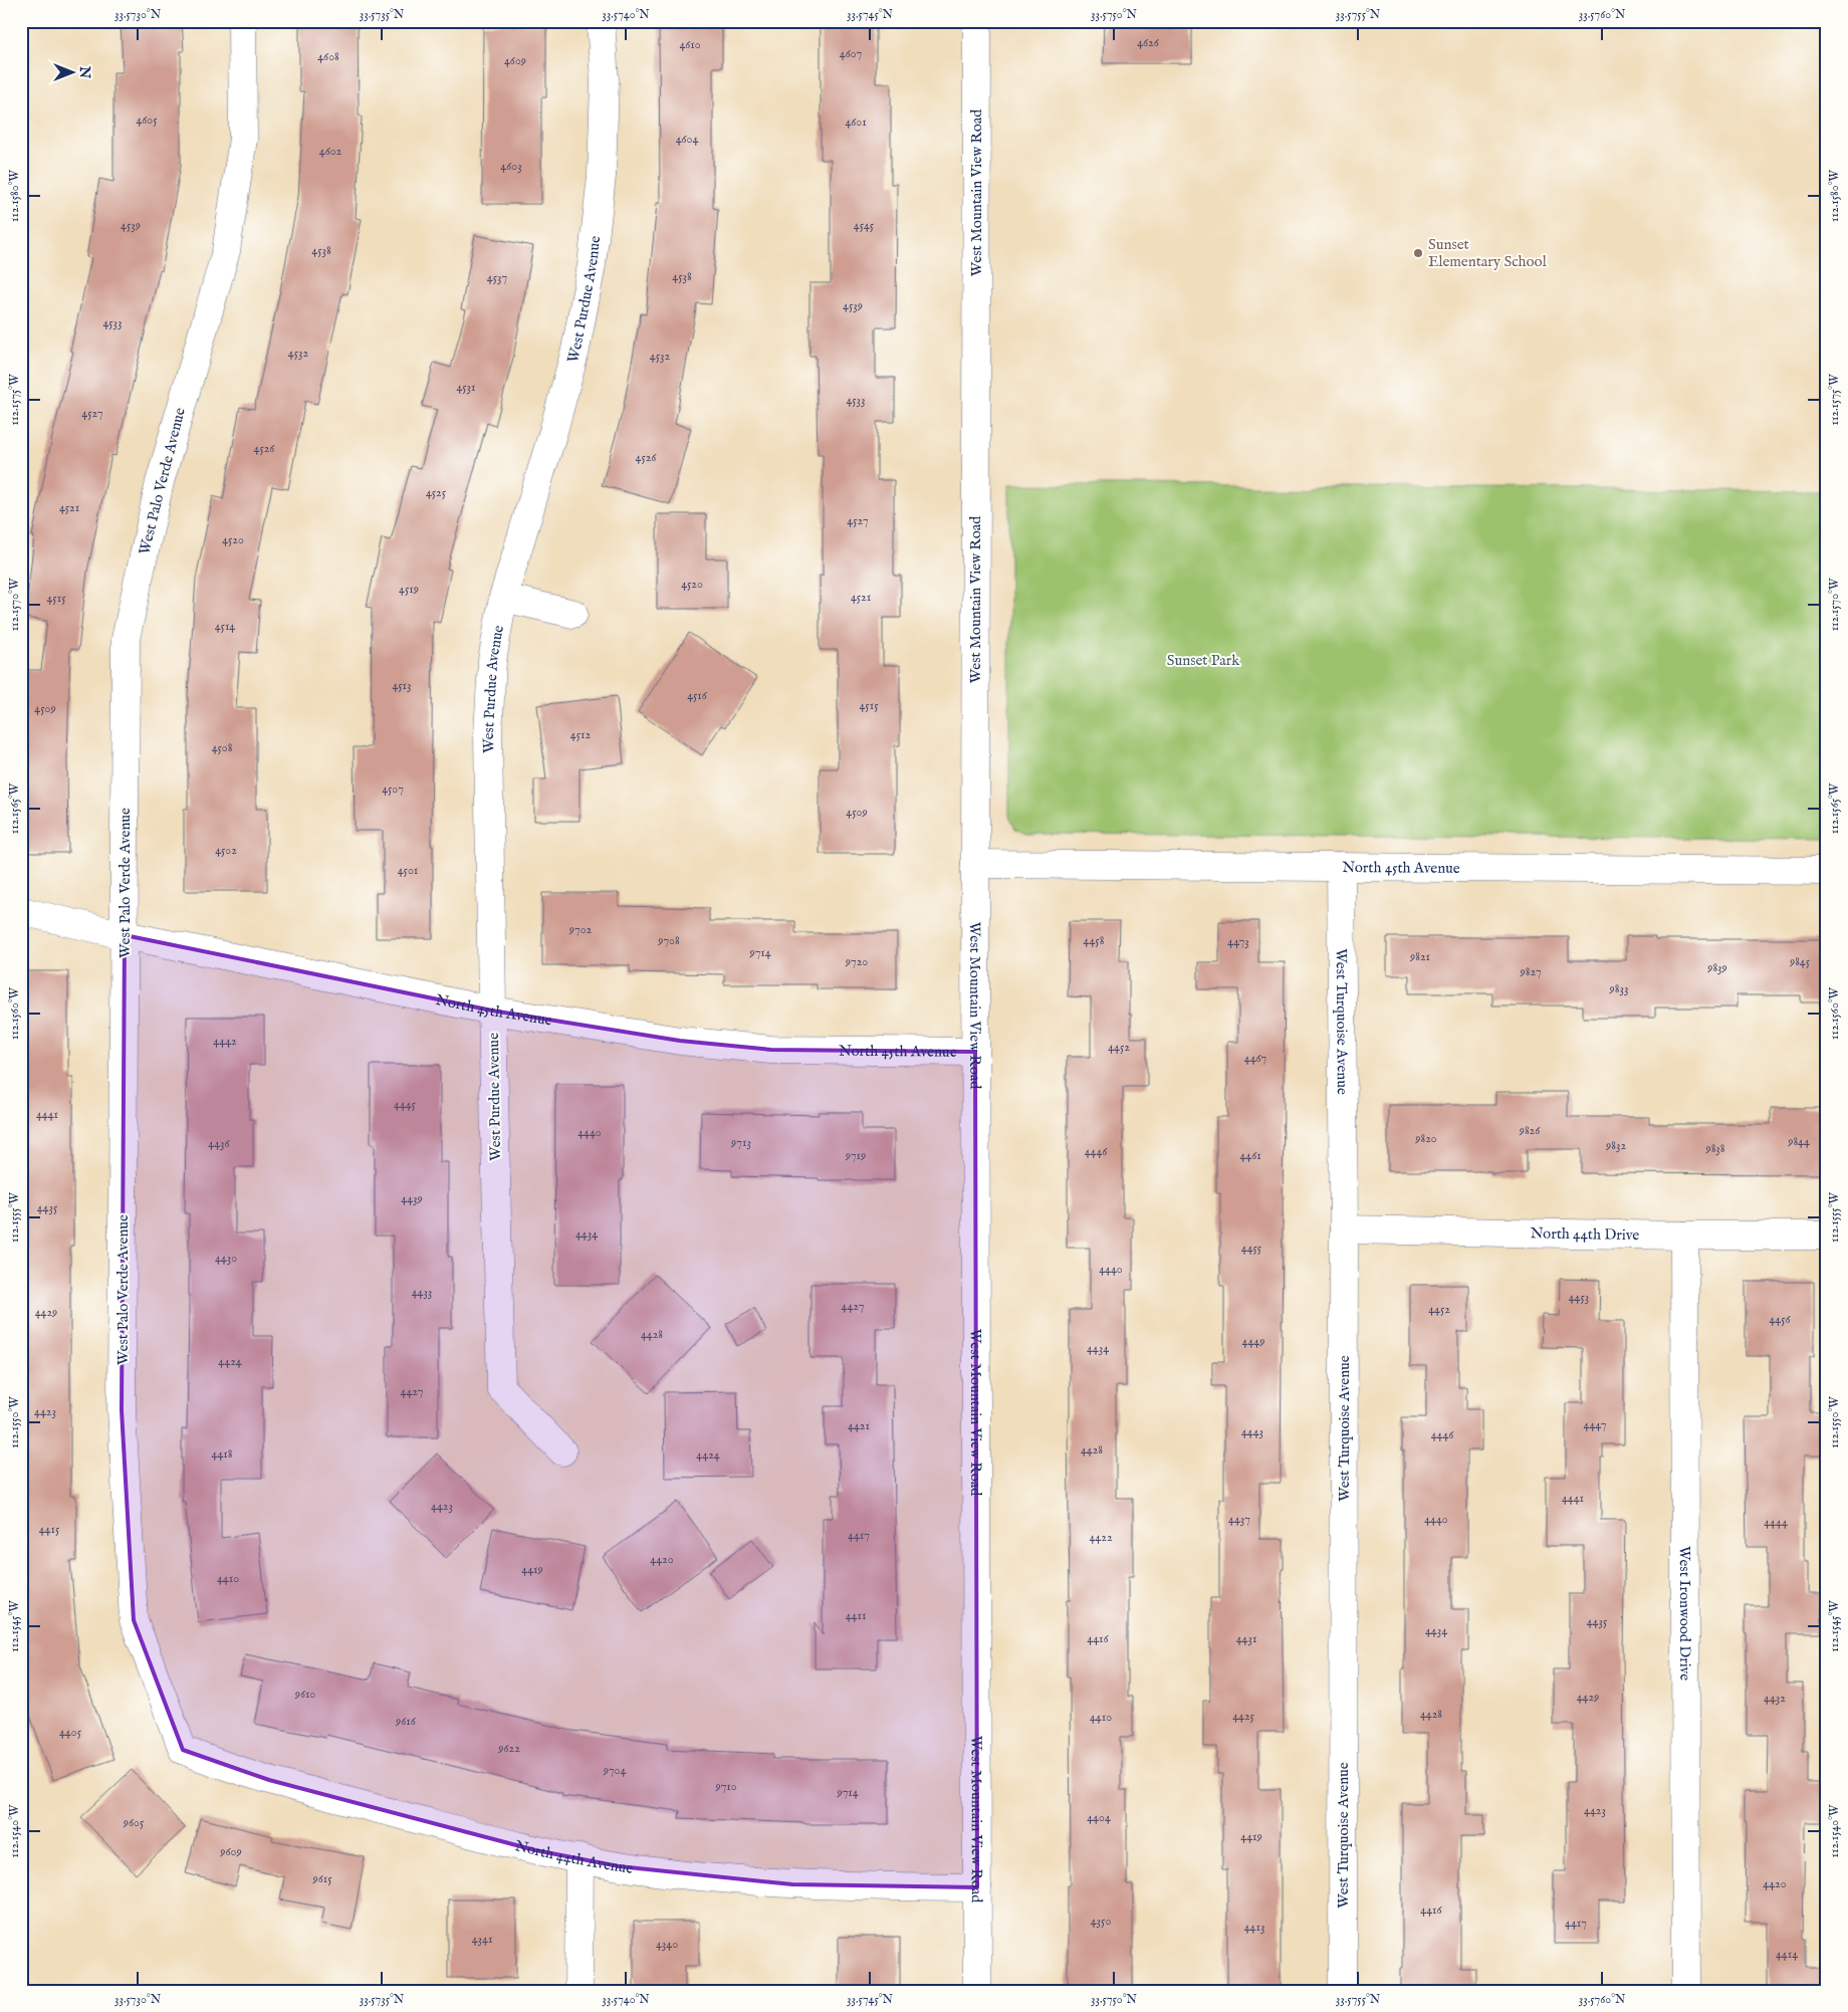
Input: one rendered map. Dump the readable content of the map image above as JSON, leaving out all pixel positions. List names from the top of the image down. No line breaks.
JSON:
{"streets":{"street":["West Mountain View Road","West Purdue Avenue","West Palo Verde Avenue","North 45th Avenue","West Turquoise Avenue","North 44th Drive","West Ironwood Drive","North 44th Avenue"]},"crossings":[["West Mountain View Road","North 45th Avenue"],["West Mountain View Road","North 44th Avenue"],["West Purdue Avenue","North 45th Avenue"],["West Palo Verde Avenue","North 45th Avenue"],["West Palo Verde Avenue","North 44th Avenue"],["North 45th Avenue","West Turquoise Avenue"],["West Turquoise Avenue","North 44th Drive"],["North 44th Drive","West Ironwood Drive"]],"parks":["Sunset Park"],"places":["Sunset Elementary School"],"house_numbers":["4626","4610","4607","4608","4609","4605","4601","4604","4602","4603","4539","4545","4538","4538","4537","4539","4533","4532","4532","4531","4533","4527","4526","4526","4525","4521","4527","4520","4520","4519","4521","4515","4514","4513","4516","4515","4509","4512","4508","4507","4509","4502","4501","9702","9708","4458","4473","9714","9821","9720","9845","9839","9827","9833","4442","4452","4467","4445","4441","9826","4440","9820","9844","9713","4436","9832","9838","4446","9719","4461","4439","4435","4434","4455","4430","4440","4433","4453","4427","4452","4429","4456","4428","4449","4434","4424","4427","4423","4447","4421","4443","4446","4428","4418","4424","4441","4423","4437","4440","4444","4415","4417","4422","4420","4419","4410","4411","4435","4434","4416","4431","9610","4429","4432","4428","4425","4410","9616","4405","9622","9704","9710","9714","4423","4404","9605","4419","9609","9615","4420","4416","4350","4417","4413","4341","4340","4414"],"north":"right","coordinates":["33.5730°N","33.5735°N","33.5740°N","33.5745°N","33.5750°N","33.5755°N","33.5760°N","112.1580°W","112.1575°W","112.1570°W","112.1565°W","112.1560°W","112.1555°W","112.1550°W","112.1545°W","112.1540°W"]}
